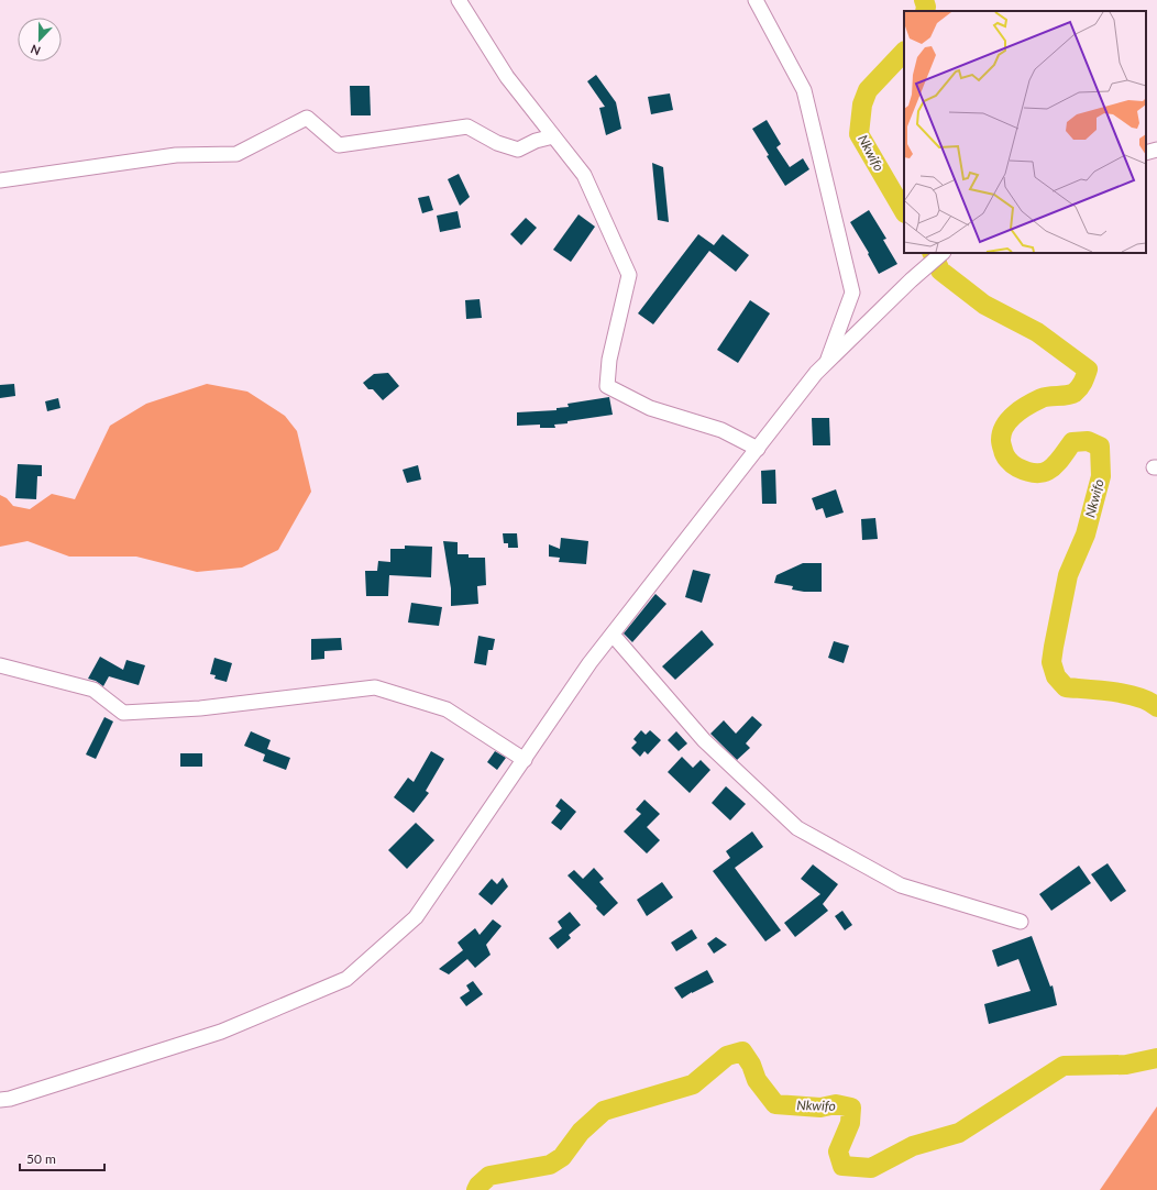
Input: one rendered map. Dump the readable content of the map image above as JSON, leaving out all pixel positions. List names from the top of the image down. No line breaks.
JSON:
{"water":["Nkwifo"],"scale_bar":"50 m","north":"bottom"}
